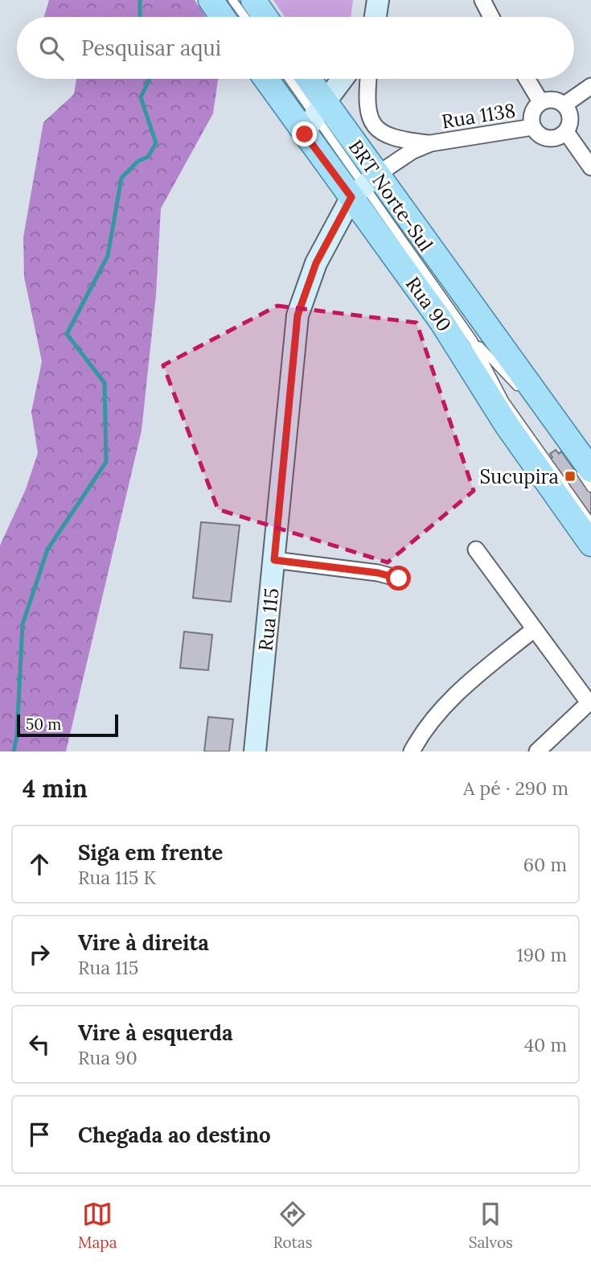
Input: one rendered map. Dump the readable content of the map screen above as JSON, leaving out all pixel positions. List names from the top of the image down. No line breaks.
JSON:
{"streets":{"main road":["Rua 90"],"street":["Rua 1138","Rua 115"],"lane":["BRT Norte-Sul"]},"crossings":[["Rua 1138","BRT Norte-Sul"],["Rua 1138","Rua 90"],["Rua 1138","Rua 115"],["BRT Norte-Sul","Rua 90"],["BRT Norte-Sul","Rua 115"],["Rua 90","Rua 115"]],"places":{"transit":["Sucupira"]},"scale_bar":"50 m","page":{"search":"Pesquisar aqui","scale":"50 m","heading":["4 min","A pé · 290 m"],"list":[["Siga em frente","Rua 115 K","60 m"],["Vire à direita","Rua 115","190 m"],["Vire à esquerda","Rua 90","40 m"],"Chegada ao destino"],"nav":["Mapa","Rotas","Salvos"]}}
